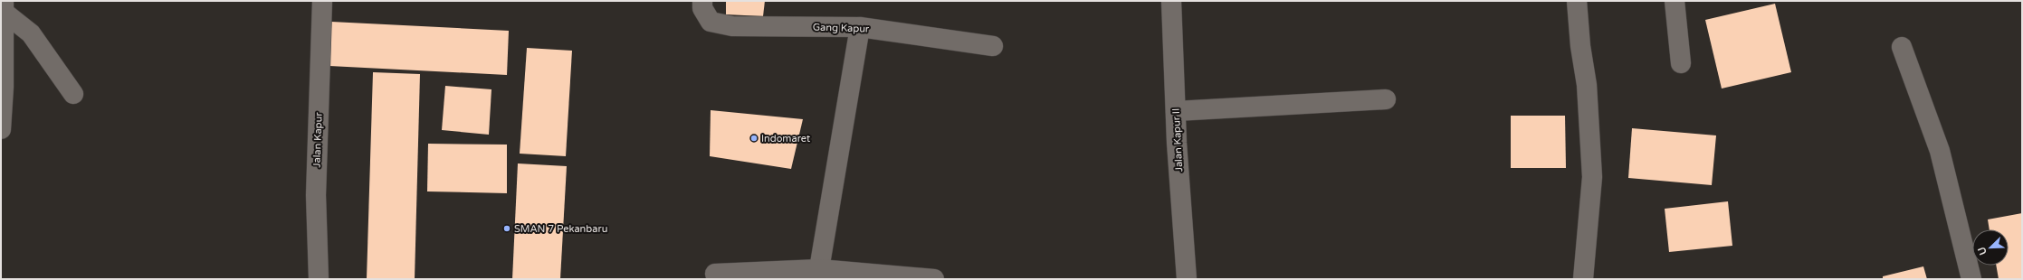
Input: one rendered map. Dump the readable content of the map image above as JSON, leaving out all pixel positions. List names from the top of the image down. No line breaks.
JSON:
{"streets":{"street":["Gang Kapur","Jalan Kapur","Jalan Kapur II"]},"places":["Indomaret","SMAN 7 Pekanbaru"],"north":"bottom left"}
